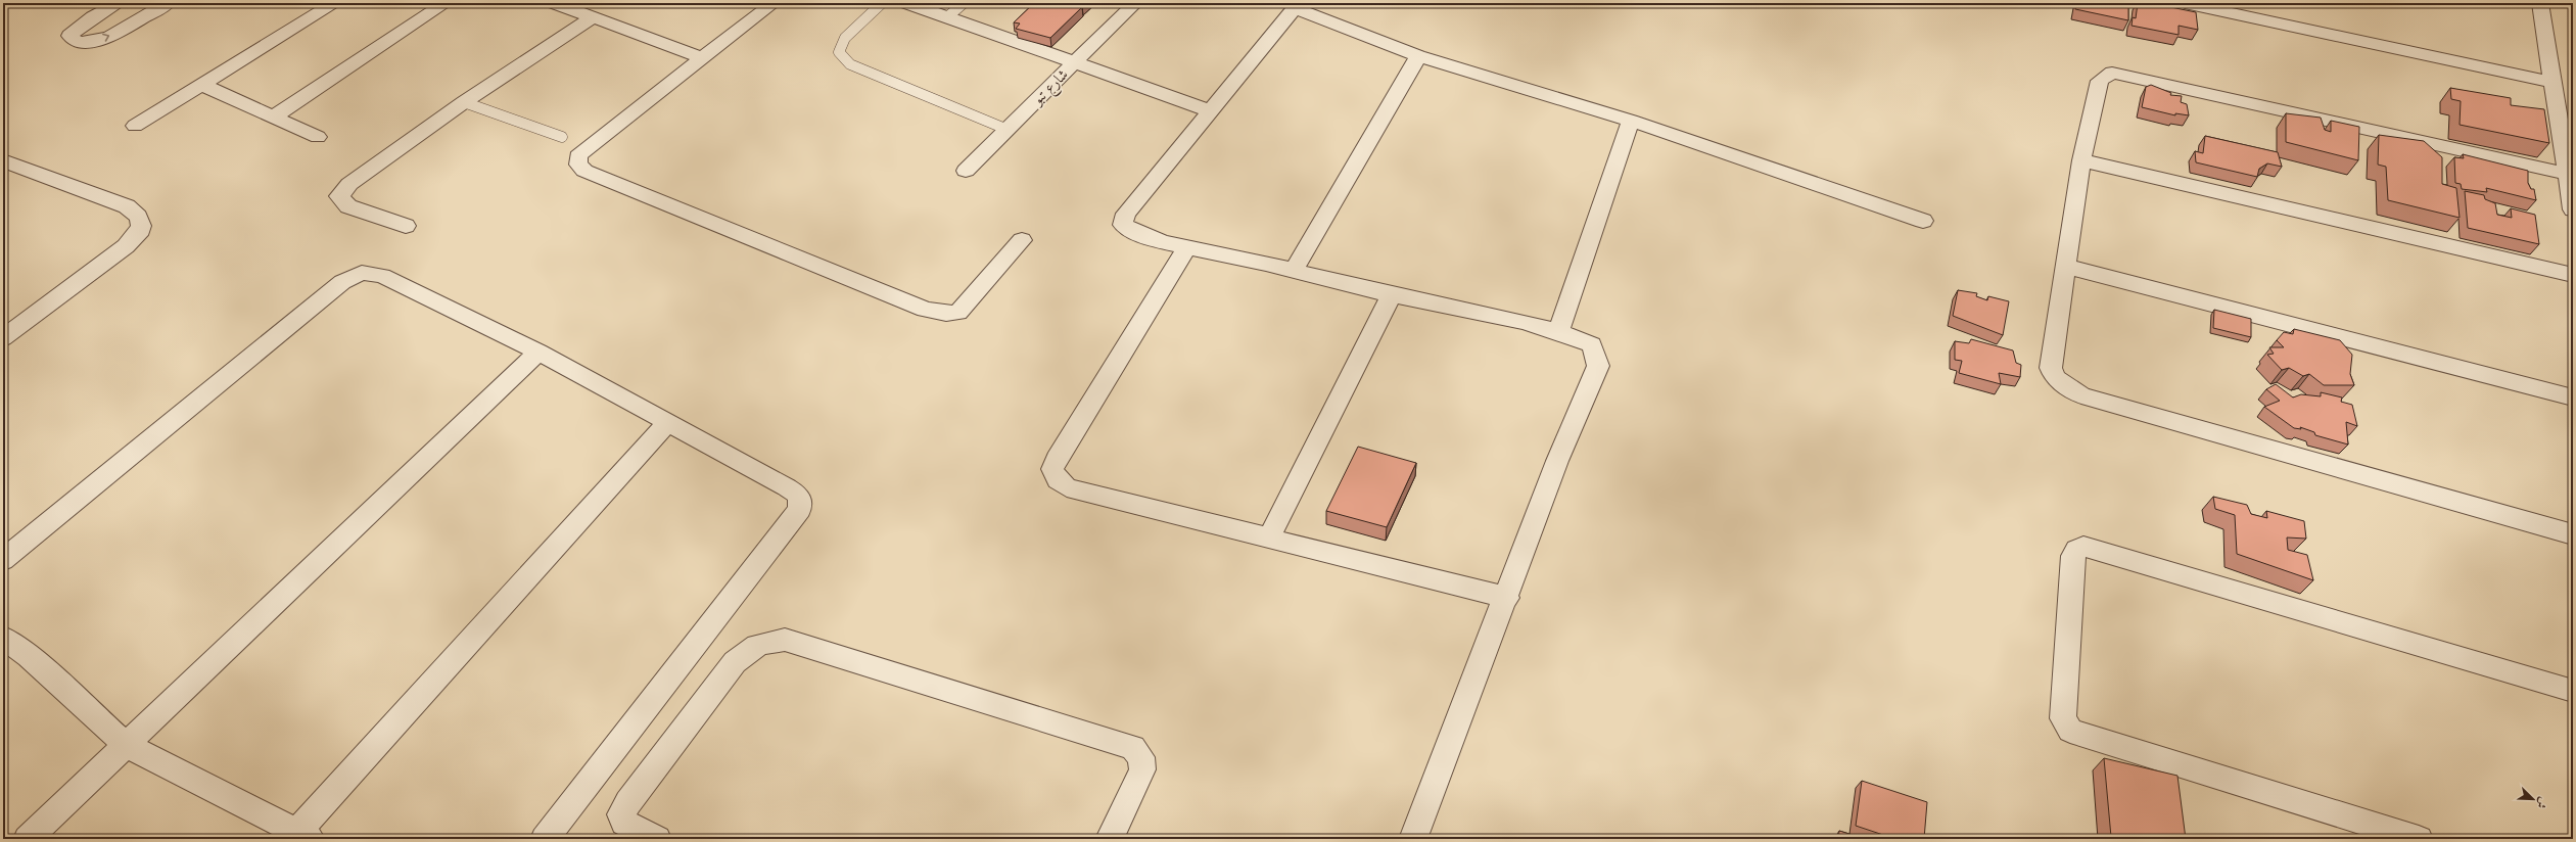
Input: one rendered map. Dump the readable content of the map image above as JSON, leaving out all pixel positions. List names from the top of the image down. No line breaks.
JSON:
{"streets":{"street":["شارع تبو"]},"north":"bottom right"}
